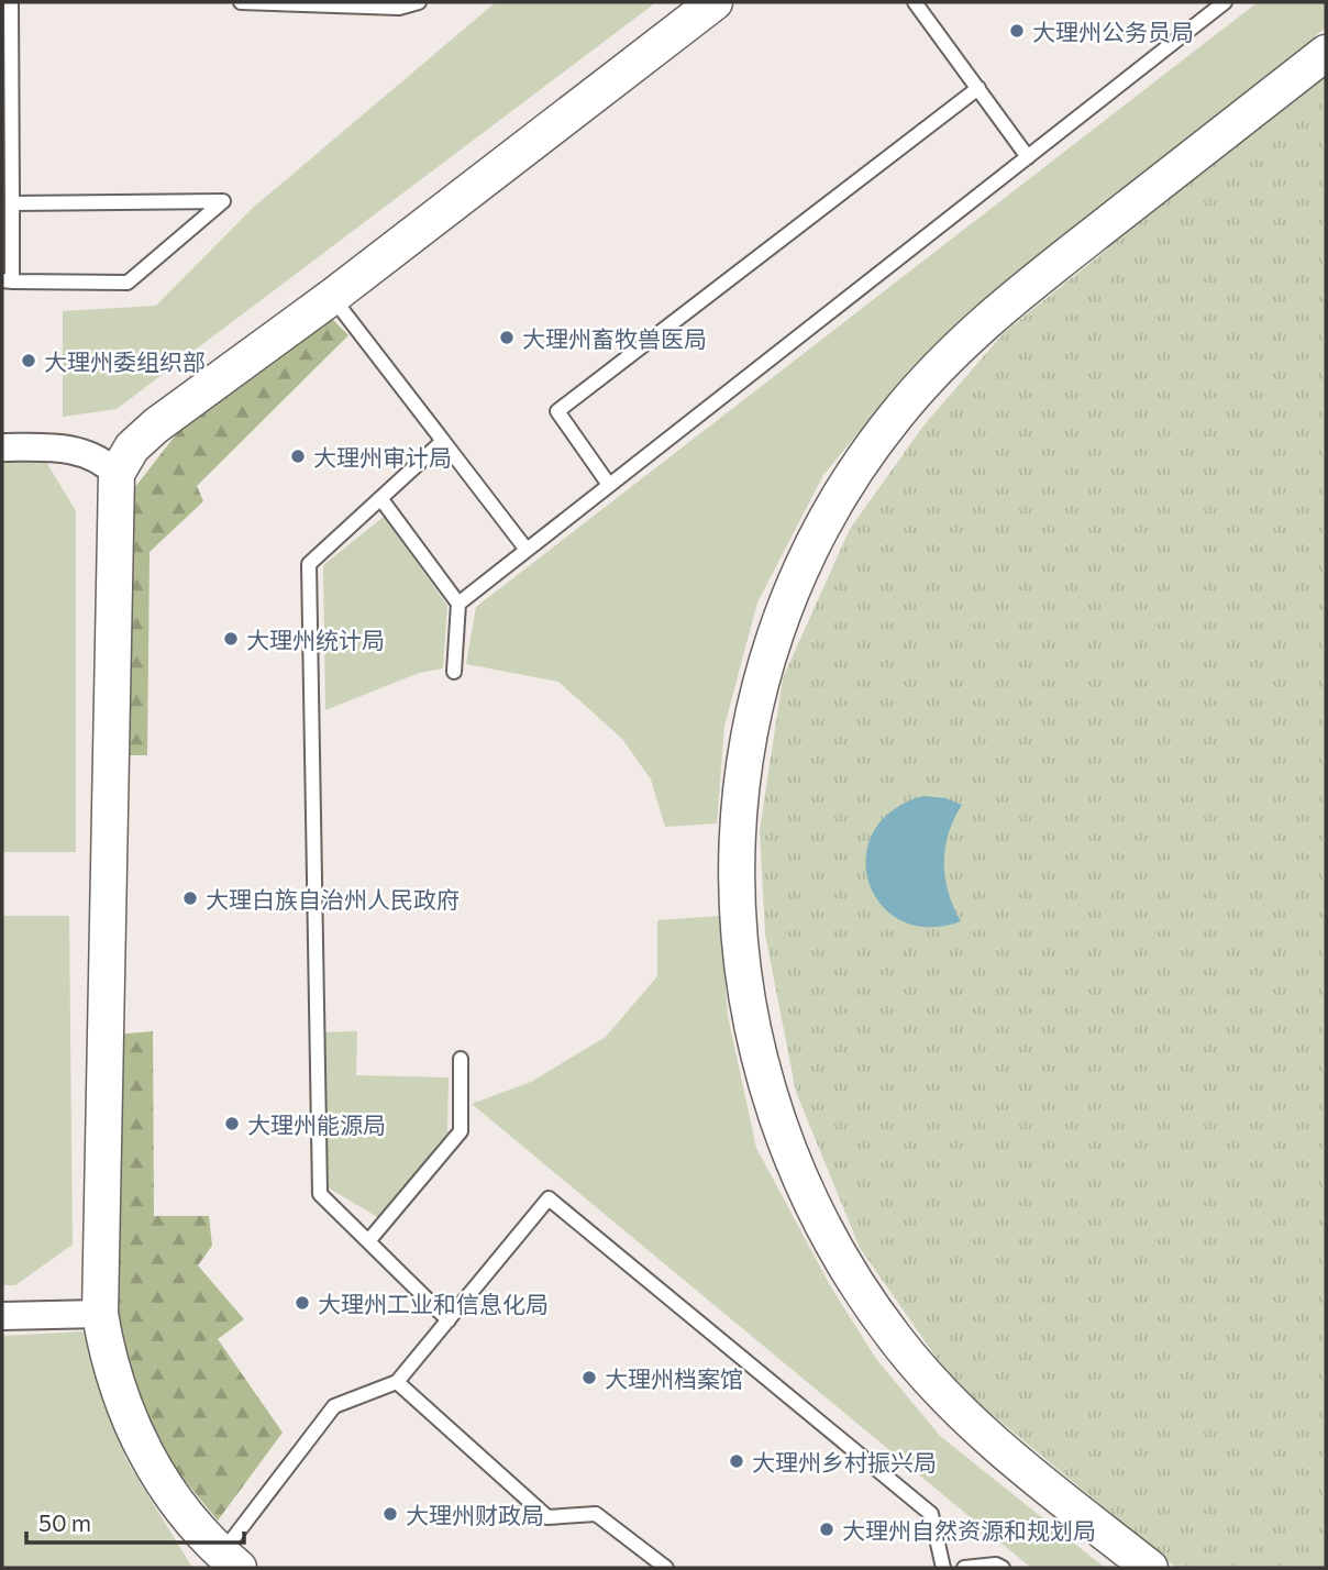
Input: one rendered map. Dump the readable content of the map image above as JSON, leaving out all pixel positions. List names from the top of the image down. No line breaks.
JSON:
{"places":["大理州公务员局","大理州畜牧兽医局","大理州委组织部","大理州审计局","大理州统计局","大理白族自治州人民政府","大理州能源局","大理州工业和信息化局","大理州档案馆","大理州乡村振兴局","大理州财政局","大理州自然资源和规划局"],"scale_bar":"50 m"}
